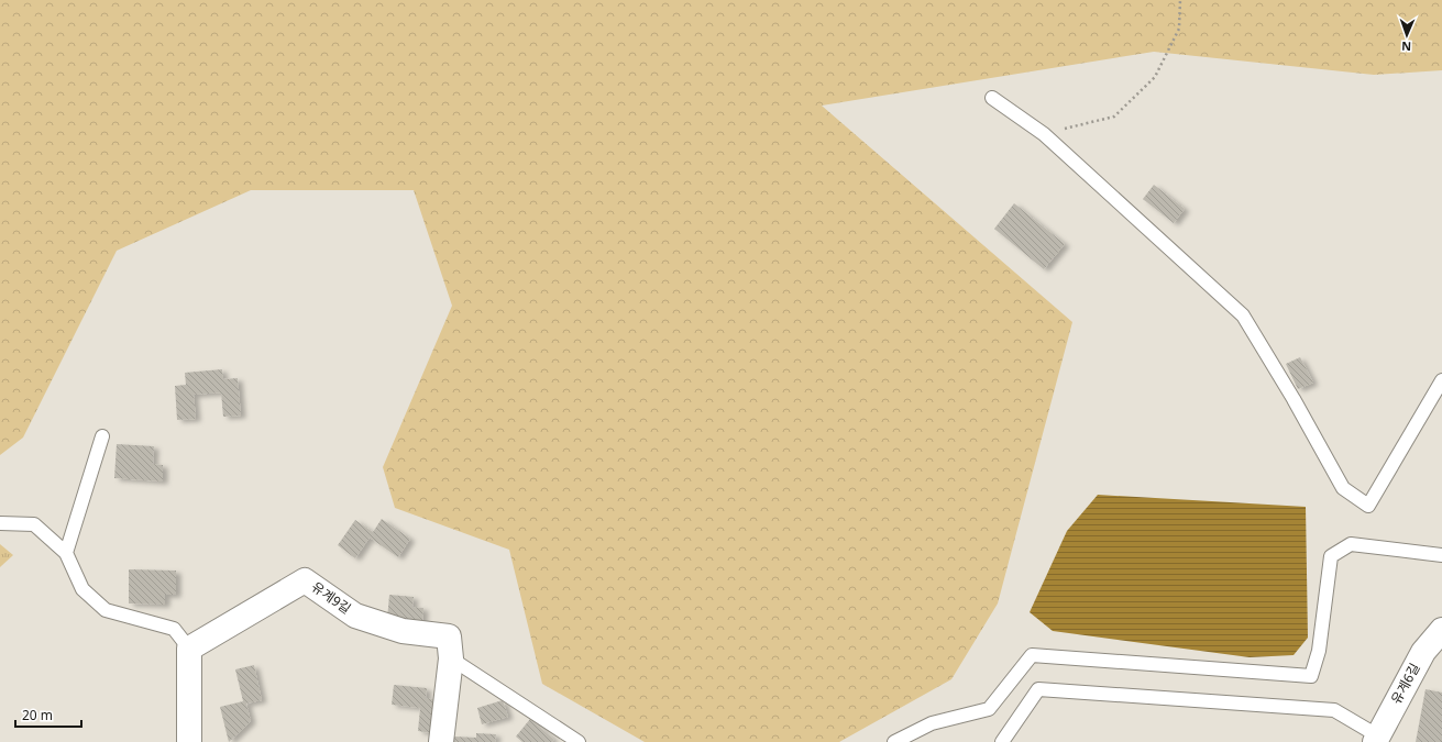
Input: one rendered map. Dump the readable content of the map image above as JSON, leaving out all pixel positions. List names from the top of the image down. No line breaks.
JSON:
{"streets":{"street":["유계9길","유계6길"]},"scale_bar":"20 m","north":"bottom"}
